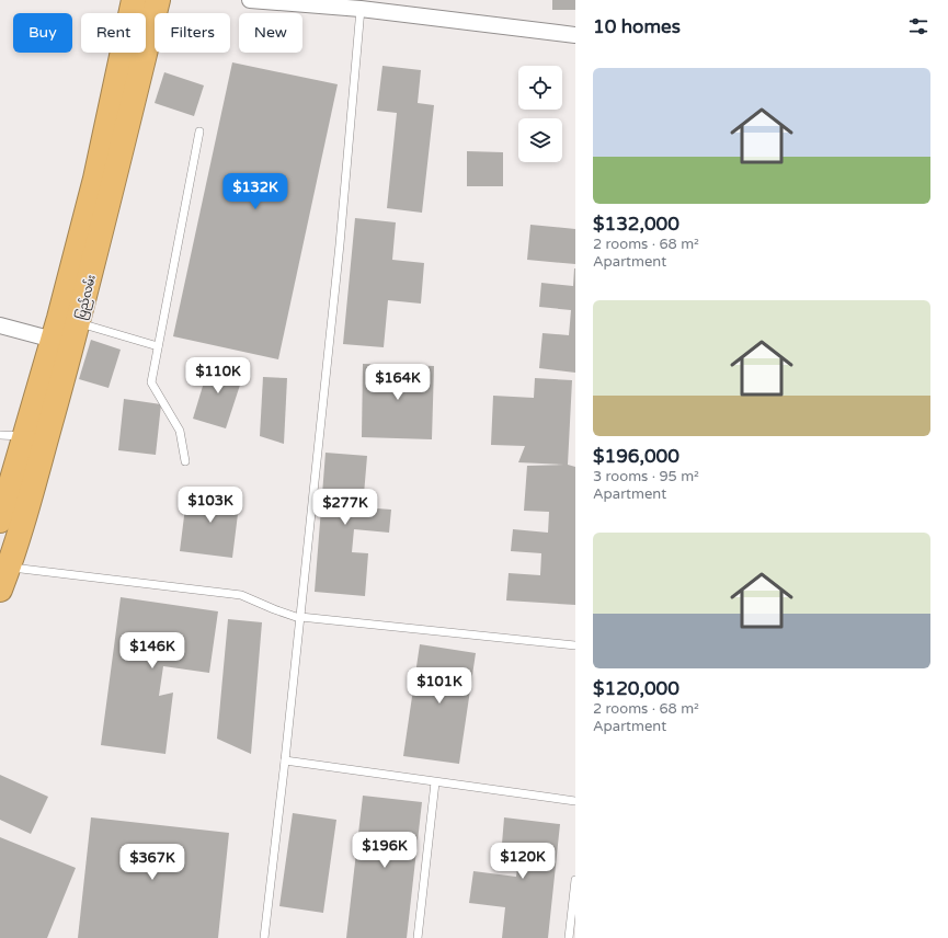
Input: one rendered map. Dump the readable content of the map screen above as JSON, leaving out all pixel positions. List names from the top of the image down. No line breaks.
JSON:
{"streets":{"highway":["ပြည်လမ်း"]},"page":{"heading":"10 homes","chip":["Buy","Rent","Filters","New"],"list":[{"name":"$132,000","note":"2 rooms · 68 m² · Apartment"},{"name":"$196,000","note":"3 rooms · 95 m² · Apartment"},{"name":"$120,000","note":"2 rooms · 68 m² · Apartment"}],"price":["$132K","$110K","$164K","$103K","$277K","$146K","$101K","$196K","$120K","$367K"]}}
